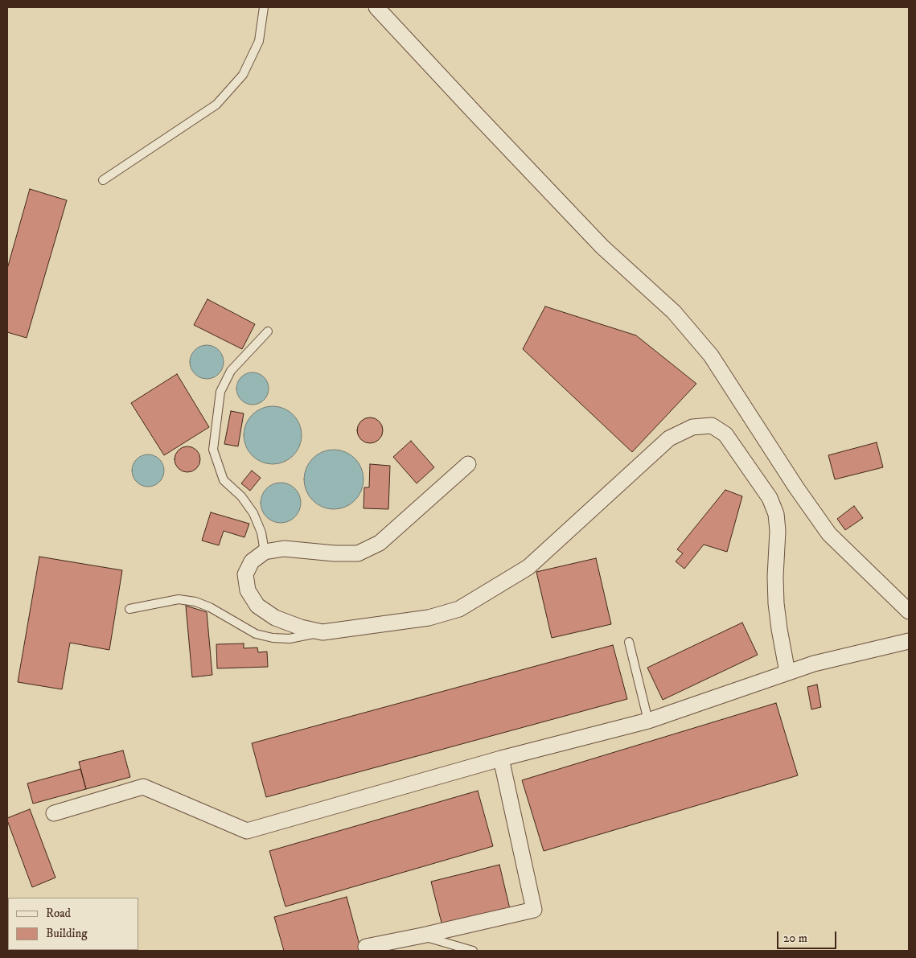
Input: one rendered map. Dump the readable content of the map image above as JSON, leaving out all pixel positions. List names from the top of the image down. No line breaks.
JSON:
{"legend":["Road","Building"],"scale_bar":"20 m"}
